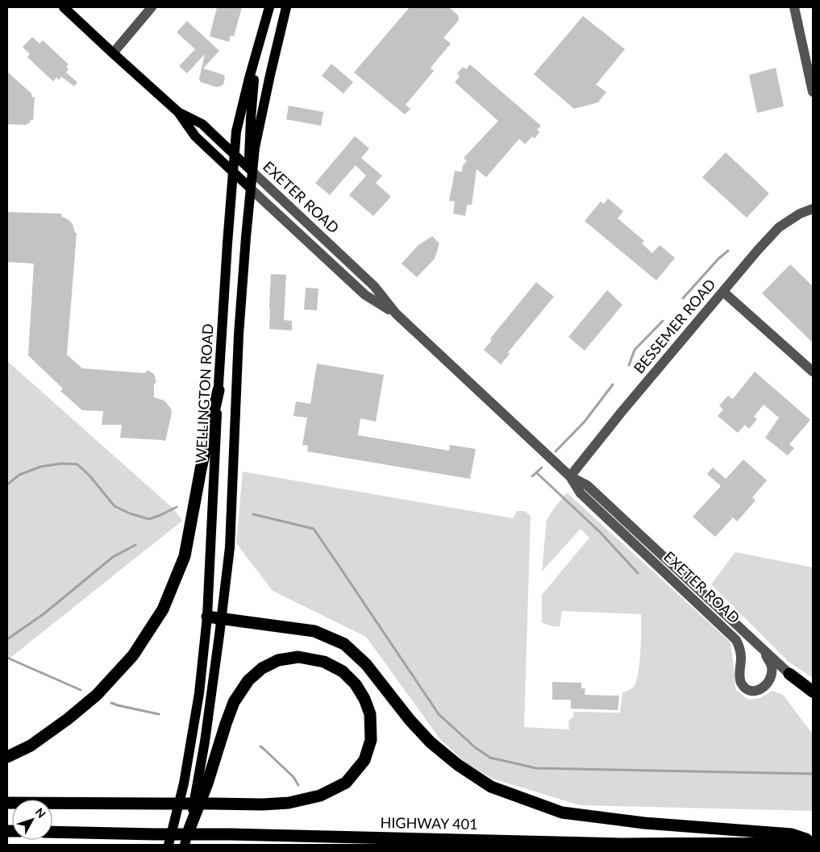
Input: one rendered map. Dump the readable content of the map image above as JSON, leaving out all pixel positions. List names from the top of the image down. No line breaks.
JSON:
{"streets":{"highway":["HIGHWAY 401"],"main road":["EXETER ROAD","WELLINGTON ROAD"],"street":["BESSEMER ROAD"]},"crossings":[["EXETER ROAD","BESSEMER ROAD"],["EXETER ROAD","WELLINGTON ROAD"]],"north":"top right"}
